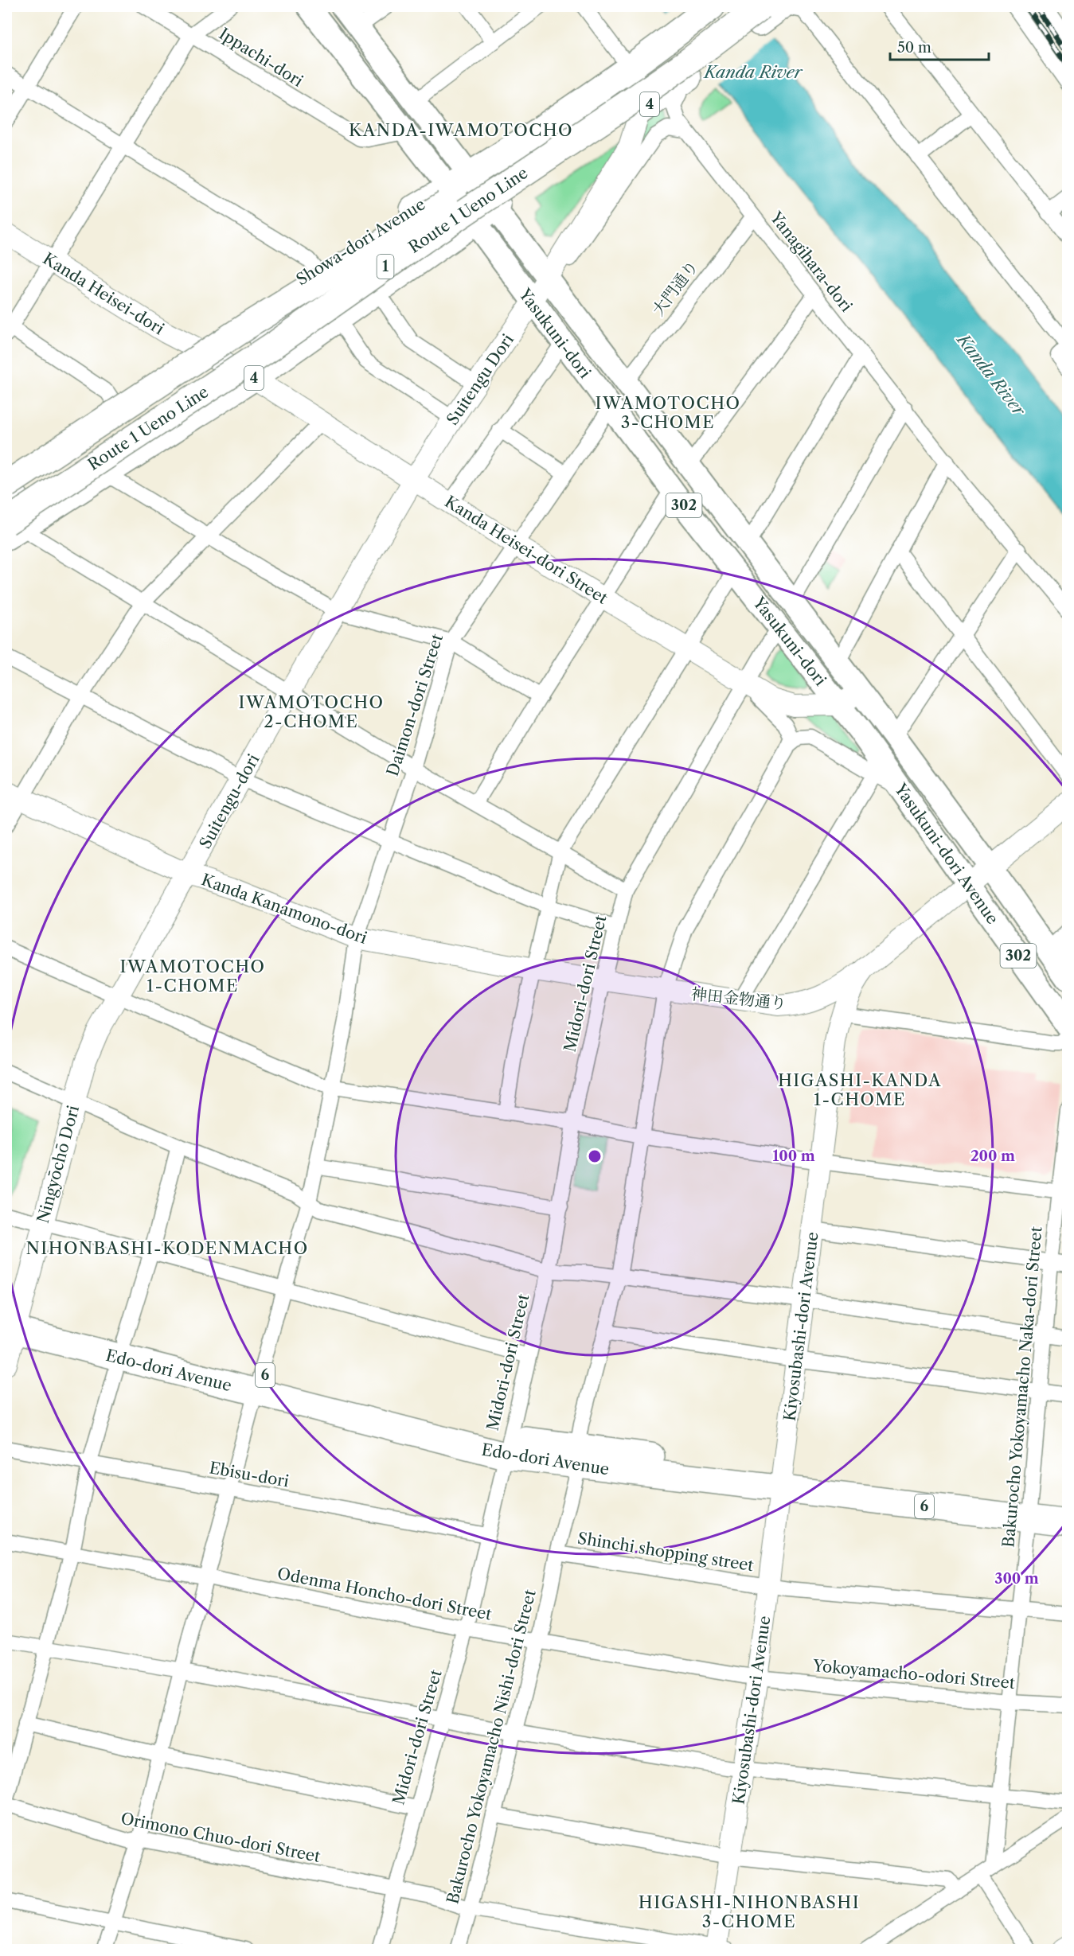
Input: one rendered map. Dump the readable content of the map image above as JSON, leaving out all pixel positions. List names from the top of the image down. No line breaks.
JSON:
{"streets":{"highway":["4","Route 1 Ueno Line","Showa-dori Avenue","1","Edo-dori Avenue","6"],"main road":["Yasukuni-dori","302","Yasukuni-dori Avenue"],"street":["Yanagihara-dori","大門通り","Kanda Heisei-dori","Suitengu Dori","Kanda Heisei-dori Street","Daimon-dori Street","Suitengu-dori","Kanda Kanamono-dori","Midori-dori Street","神田金物通り","Ningyōchō Dori","Kiyosubashi-dori Avenue","Bakurocho Yokoyamacho Naka-dori Street","Ebisu-dori","Shinchi shopping street","Odenma Honcho-dori Street","Yokoyamacho-odori Street","Bakurocho Yokoyamacho Nishi-dori Street","Orimono Chuo-dori Street"]},"crossings":[["4","Route 1 Ueno Line"],["4","Yanagihara-dori"],["4","Yasukuni-dori"],["4","Suitengu Dori"],["4","302"],["4","Kanda Heisei-dori Street"],["Showa-dori Avenue","Kanda Heisei-dori"],["Showa-dori Avenue","302"],["Showa-dori Avenue","Kanda Heisei-dori Street"],["Yanagihara-dori","大門通り"],["大門通り","Yasukuni-dori"],["Kanda Heisei-dori","Kanda Heisei-dori Street"],["Yasukuni-dori","Suitengu Dori"],["Yasukuni-dori","302"],["Yasukuni-dori","Kanda Heisei-dori Street"],["Yasukuni-dori","Daimon-dori Street"],["Yasukuni-dori","Yasukuni-dori Avenue"],["Yasukuni-dori","Midori-dori Street"],["Yasukuni-dori","Kiyosubashi-dori Avenue"],["Suitengu Dori","302"],["Suitengu Dori","Kanda Heisei-dori Street"],["Suitengu Dori","Suitengu-dori"],["Kanda Heisei-dori Street","Daimon-dori Street"],["Kanda Heisei-dori Street","Suitengu-dori"],["Kanda Heisei-dori Street","Yasukuni-dori Avenue"],["Kanda Heisei-dori Street","Midori-dori Street"],["Daimon-dori Street","Kanda Kanamono-dori"],["Daimon-dori Street","Edo-dori Avenue"],["Daimon-dori Street","Ebisu-dori"],["Daimon-dori Street","Odenma Honcho-dori Street"],["Daimon-dori Street","Orimono Chuo-dori Street"],["Suitengu-dori","Kanda Kanamono-dori"],["Suitengu-dori","Ningyōchō Dori"],["Yasukuni-dori Avenue","Kiyosubashi-dori Avenue"],["Kanda Kanamono-dori","Midori-dori Street"],["Kanda Kanamono-dori","神田金物通り"],["Midori-dori Street","神田金物通り"],["Midori-dori Street","Edo-dori Avenue"],["Midori-dori Street","Ebisu-dori"],["Midori-dori Street","Odenma Honcho-dori Street"],["Midori-dori Street","Orimono Chuo-dori Street"],["神田金物通り","Kiyosubashi-dori Avenue"],["神田金物通り","Bakurocho Yokoyamacho Nishi-dori Street"],["Ningyōchō Dori","Edo-dori Avenue"],["Kiyosubashi-dori Avenue","Edo-dori Avenue"],["Kiyosubashi-dori Avenue","Shinchi shopping street"],["Kiyosubashi-dori Avenue","Odenma Honcho-dori Street"],["Kiyosubashi-dori Avenue","Yokoyamacho-odori Street"],["Kiyosubashi-dori Avenue","Orimono Chuo-dori Street"],["Edo-dori Avenue","Bakurocho Yokoyamacho Naka-dori Street"],["Edo-dori Avenue","Bakurocho Yokoyamacho Nishi-dori Street"],["Bakurocho Yokoyamacho Naka-dori Street","Shinchi shopping street"],["Bakurocho Yokoyamacho Naka-dori Street","Yokoyamacho-odori Street"],["Shinchi shopping street","Bakurocho Yokoyamacho Nishi-dori Street"],["Odenma Honcho-dori Street","Yokoyamacho-odori Street"],["Odenma Honcho-dori Street","Bakurocho Yokoyamacho Nishi-dori Street"],["Bakurocho Yokoyamacho Nishi-dori Street","Orimono Chuo-dori Street"]],"districts":["KANDA-IWAMOTOCHO","IWAMOTOCHO 3-CHOME","IWAMOTOCHO 2-CHOME","IWAMOTOCHO 1-CHOME","HIGASHI-KANDA 1-CHOME","NIHONBASHI-KODENMACHO","HIGASHI-NIHONBASHI 3-CHOME"],"water":["Kanda River"],"scale_bar":"50 m","rings":["100 m","200 m","300 m"]}
